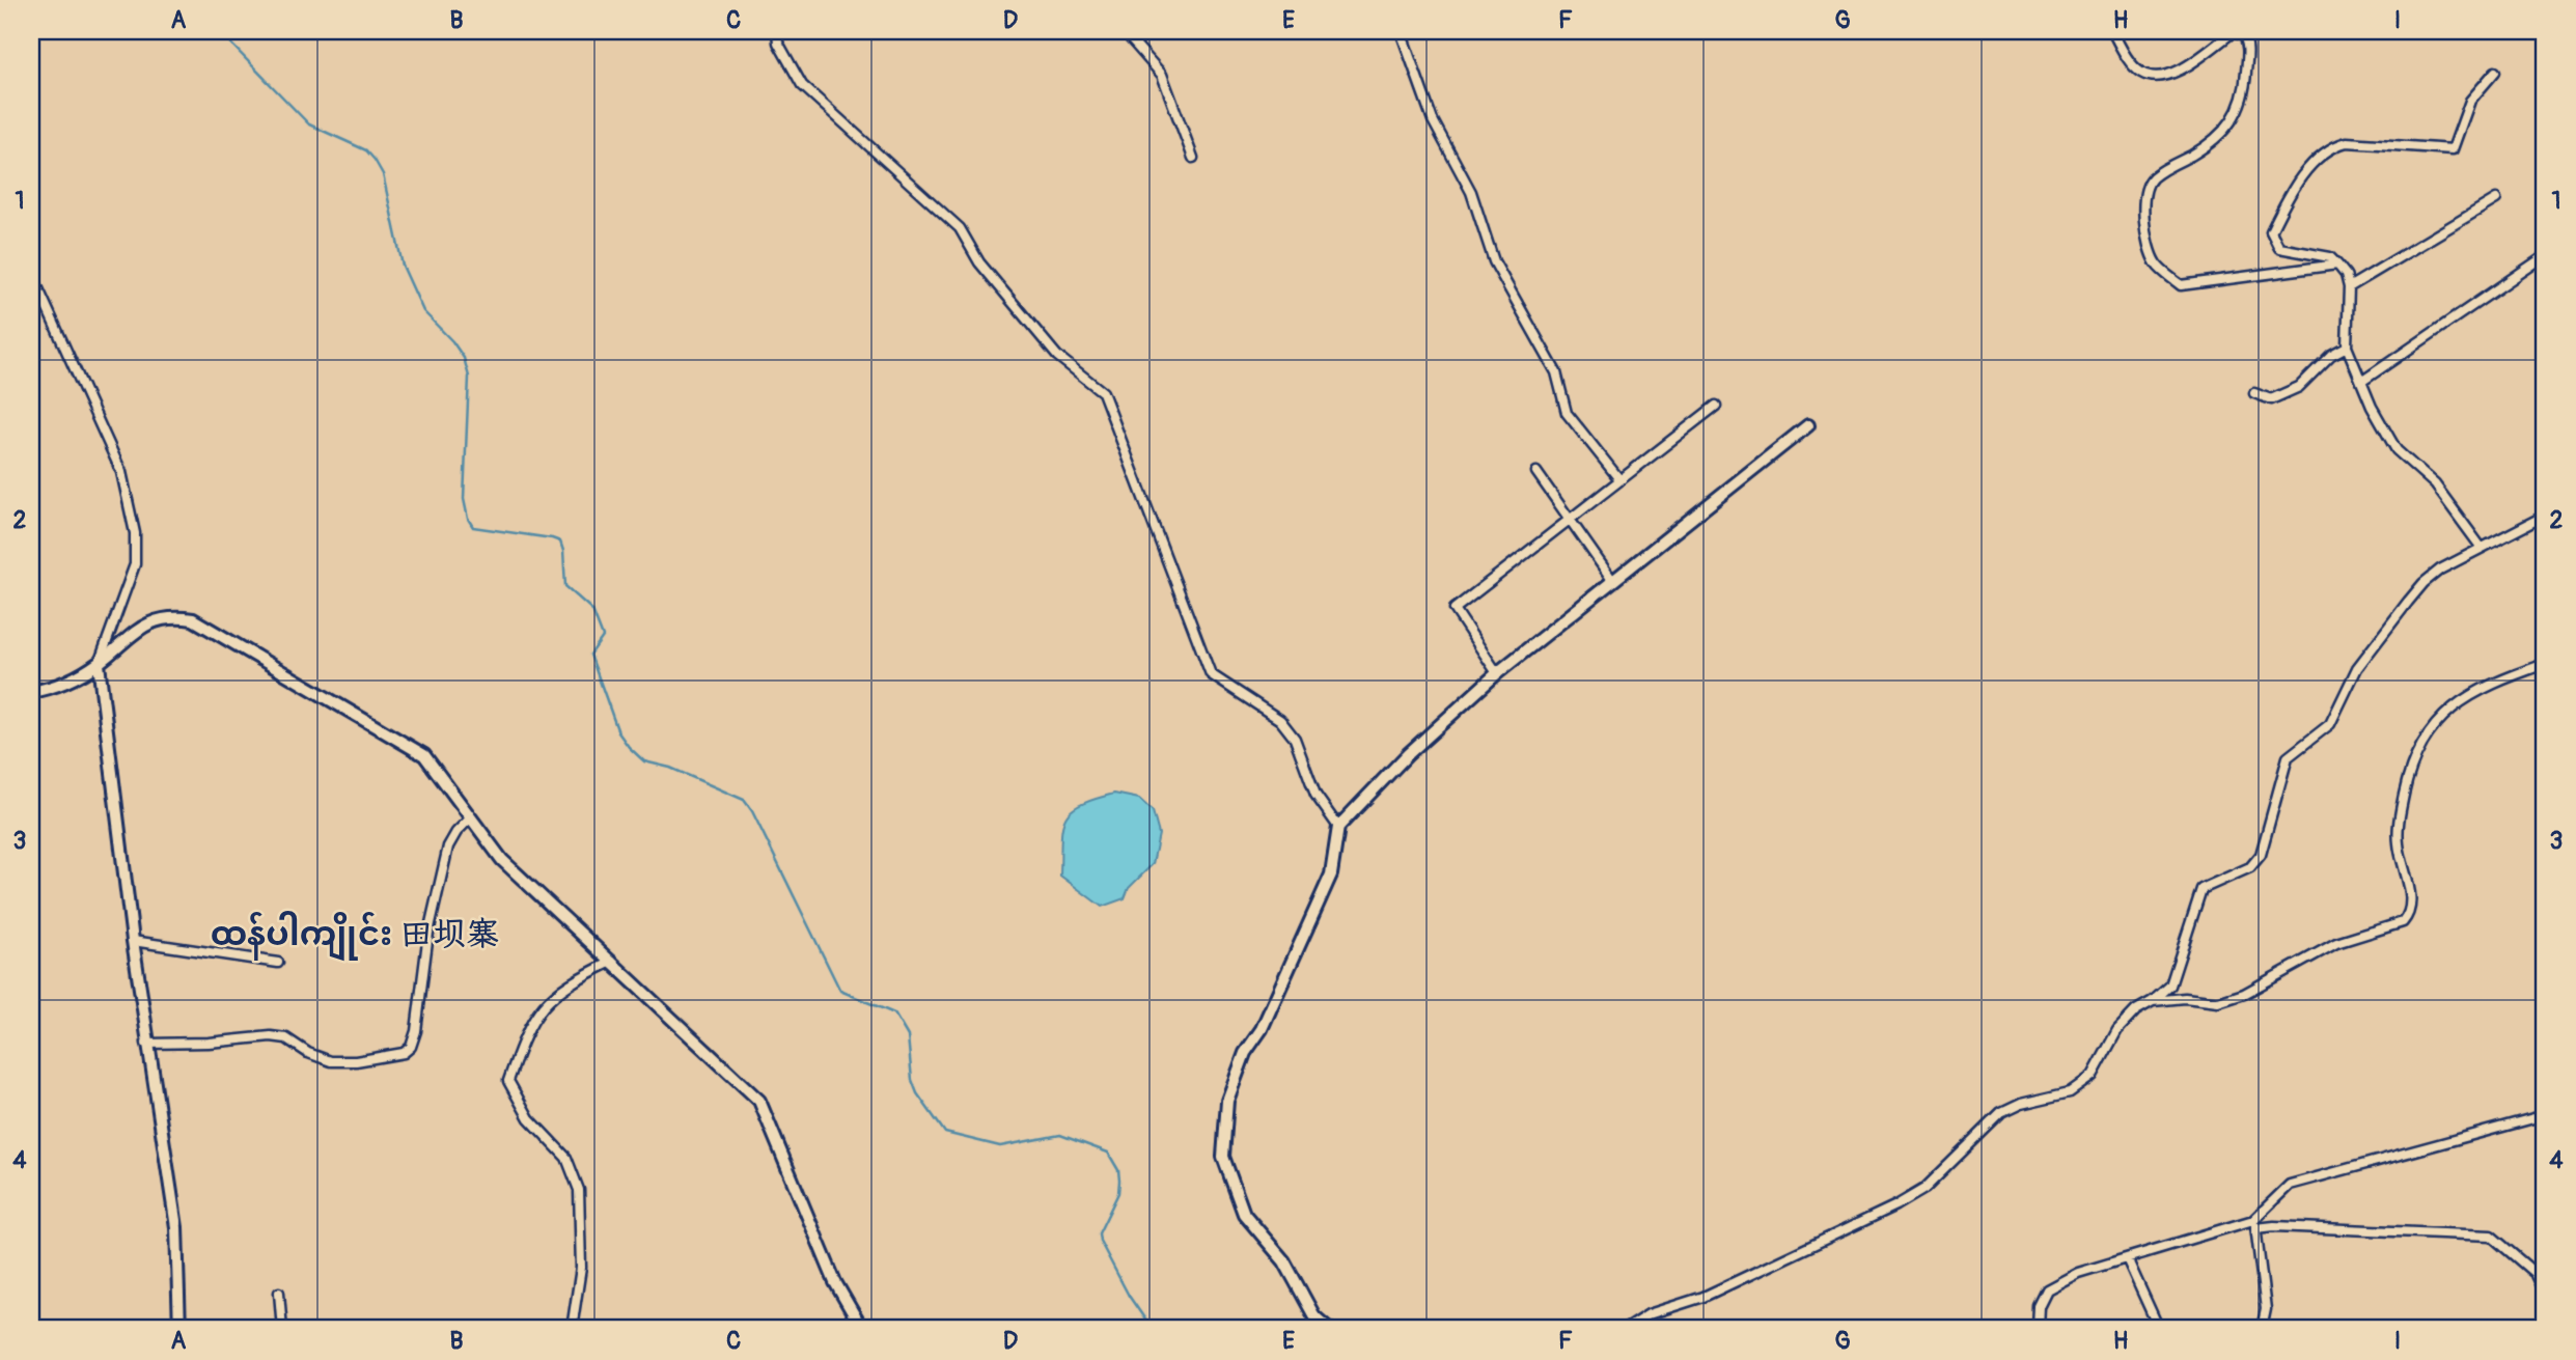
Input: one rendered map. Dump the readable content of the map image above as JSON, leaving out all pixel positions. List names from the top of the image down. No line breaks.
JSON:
{"districts":["ထန်ပါကျိုင်း 田坝寨"],"grid":{"columns":["A","B","C","D","E","F","G","H","I"],"rows":["1","2","3","4"]}}
